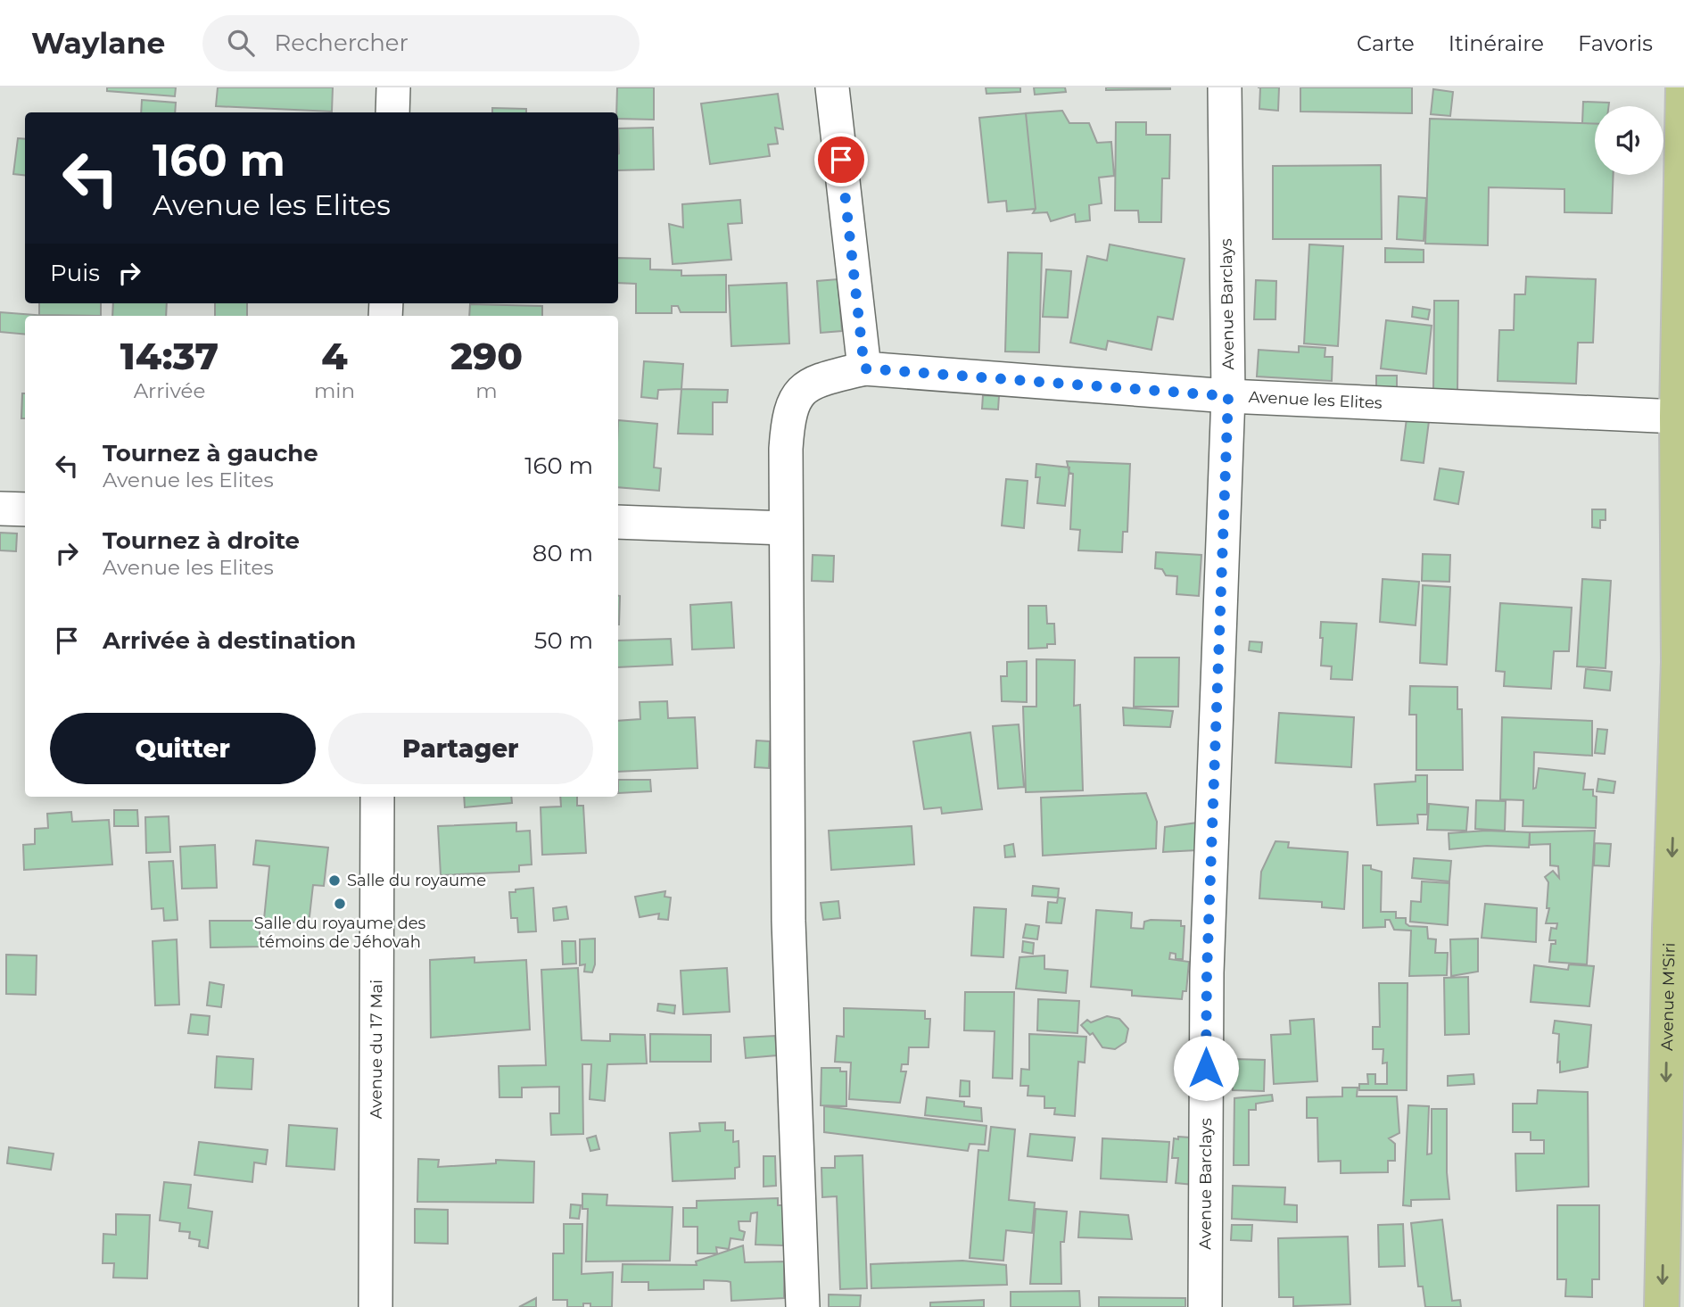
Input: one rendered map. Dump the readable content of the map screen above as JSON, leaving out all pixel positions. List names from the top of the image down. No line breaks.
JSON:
{"streets":{"highway":["Avenue M'Siri"],"street":["Avenue Barclays","Avenue les Elites","Avenue du 17 Mai"]},"crossings":[["Avenue Barclays","Avenue les Elites"],["Avenue les Elites","Avenue M'Siri"]],"one_way":["Avenue M'Siri"],"places":["Salle du royaume","Salle du royaume des témoins de Jéhovah"],"page":{"header":"Waylane","search":"Rechercher","nav":["Carte","Itinéraire","Favoris"],"turn":["160 m","Avenue les Elites"],"then":"Puis","eta":["14:37","Arrivée","4","min","290","m"],"list":[{"name":"Tournez à gauche","note":"Avenue les Elites","value":"160 m"},{"name":"Tournez à droite","note":"Avenue les Elites","value":"80 m"},{"name":"Arrivée à destination","value":"50 m"}],"buttons":["Quitter","Partager"]}}
